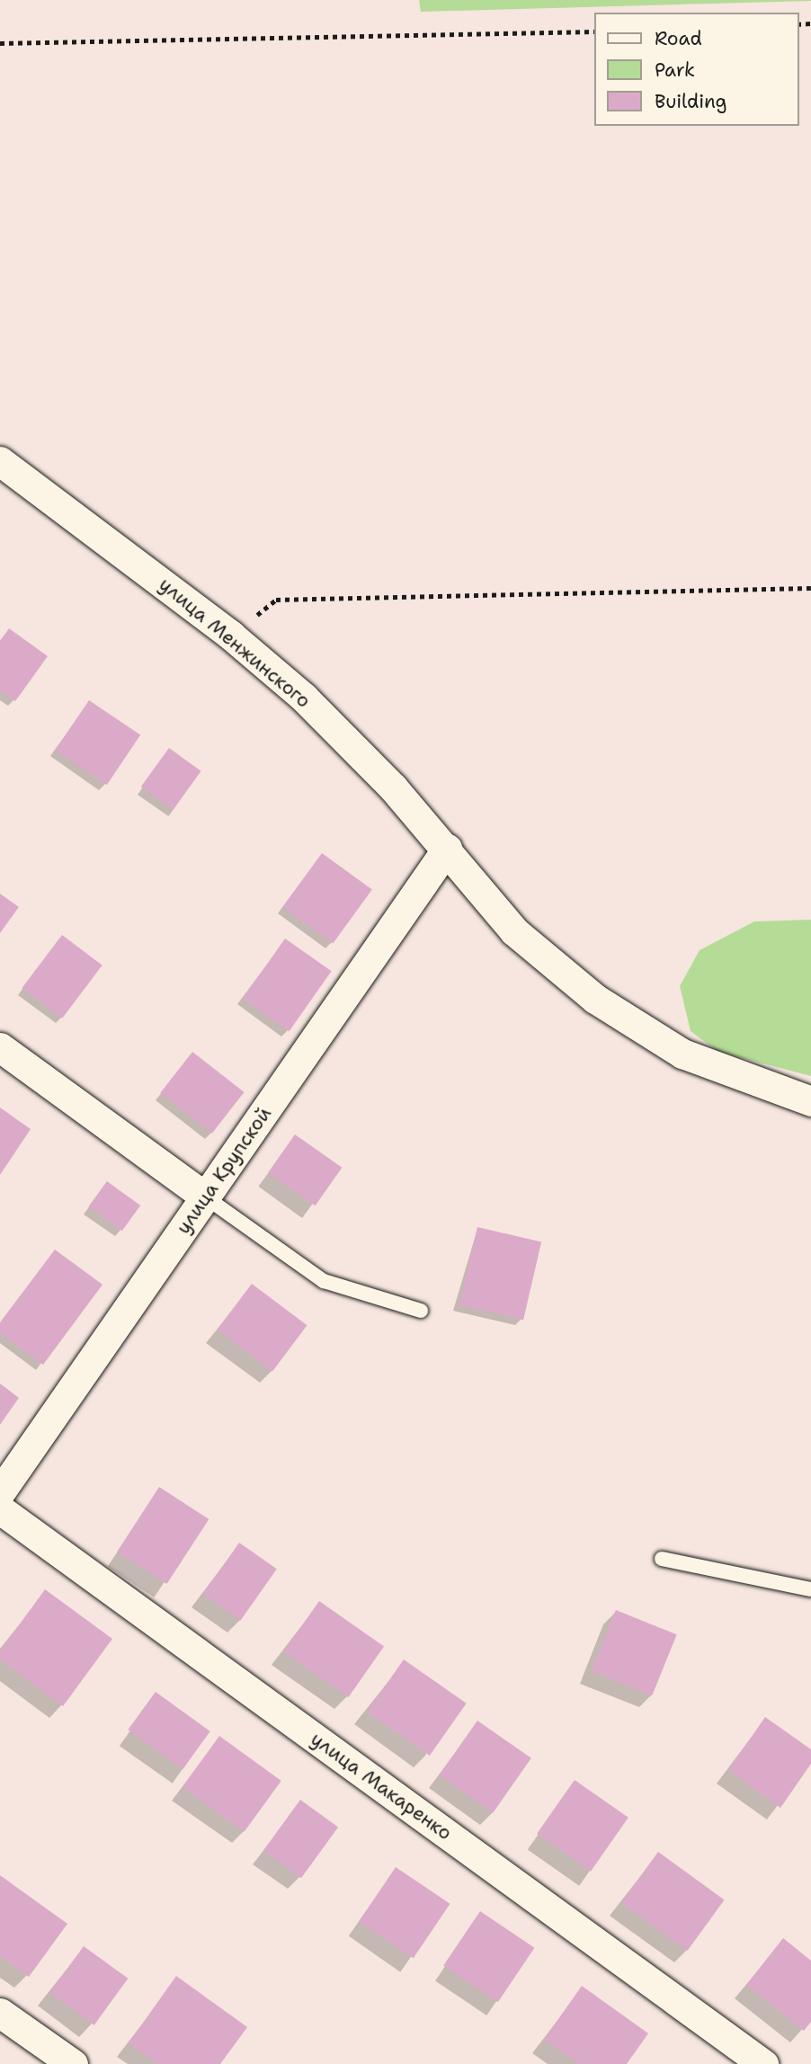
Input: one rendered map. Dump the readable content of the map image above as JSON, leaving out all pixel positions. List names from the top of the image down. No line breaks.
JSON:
{"streets":{"street":["улица Менжинского","улица Крупской","улица Макаренко"]},"crossings":[["улица Менжинского","улица Крупской"]],"legend":["Road","Park","Building"]}
